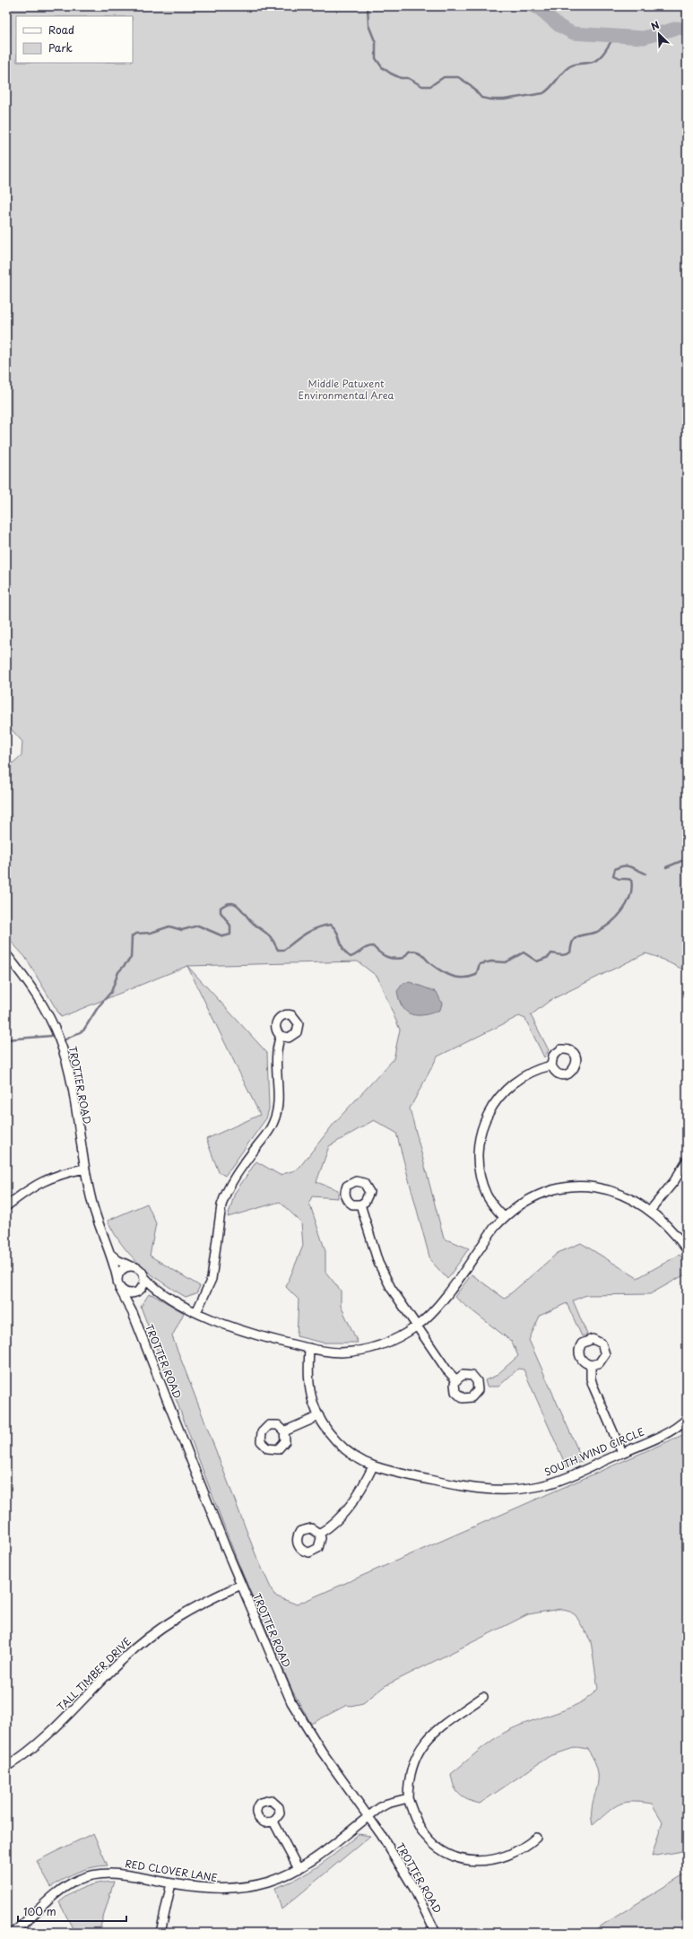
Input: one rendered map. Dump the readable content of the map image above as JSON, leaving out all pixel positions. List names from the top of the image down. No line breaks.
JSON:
{"streets":{"street":["TROTTER ROAD","SOUTH WIND CIRCLE","TALL TIMBER DRIVE","RED CLOVER LANE"]},"crossings":[["TROTTER ROAD","TALL TIMBER DRIVE"],["TROTTER ROAD","RED CLOVER LANE"]],"parks":["Middle Patuxent Environmental Area"],"legend":["Road","Park"],"scale_bar":"100 m","north":"top left"}
